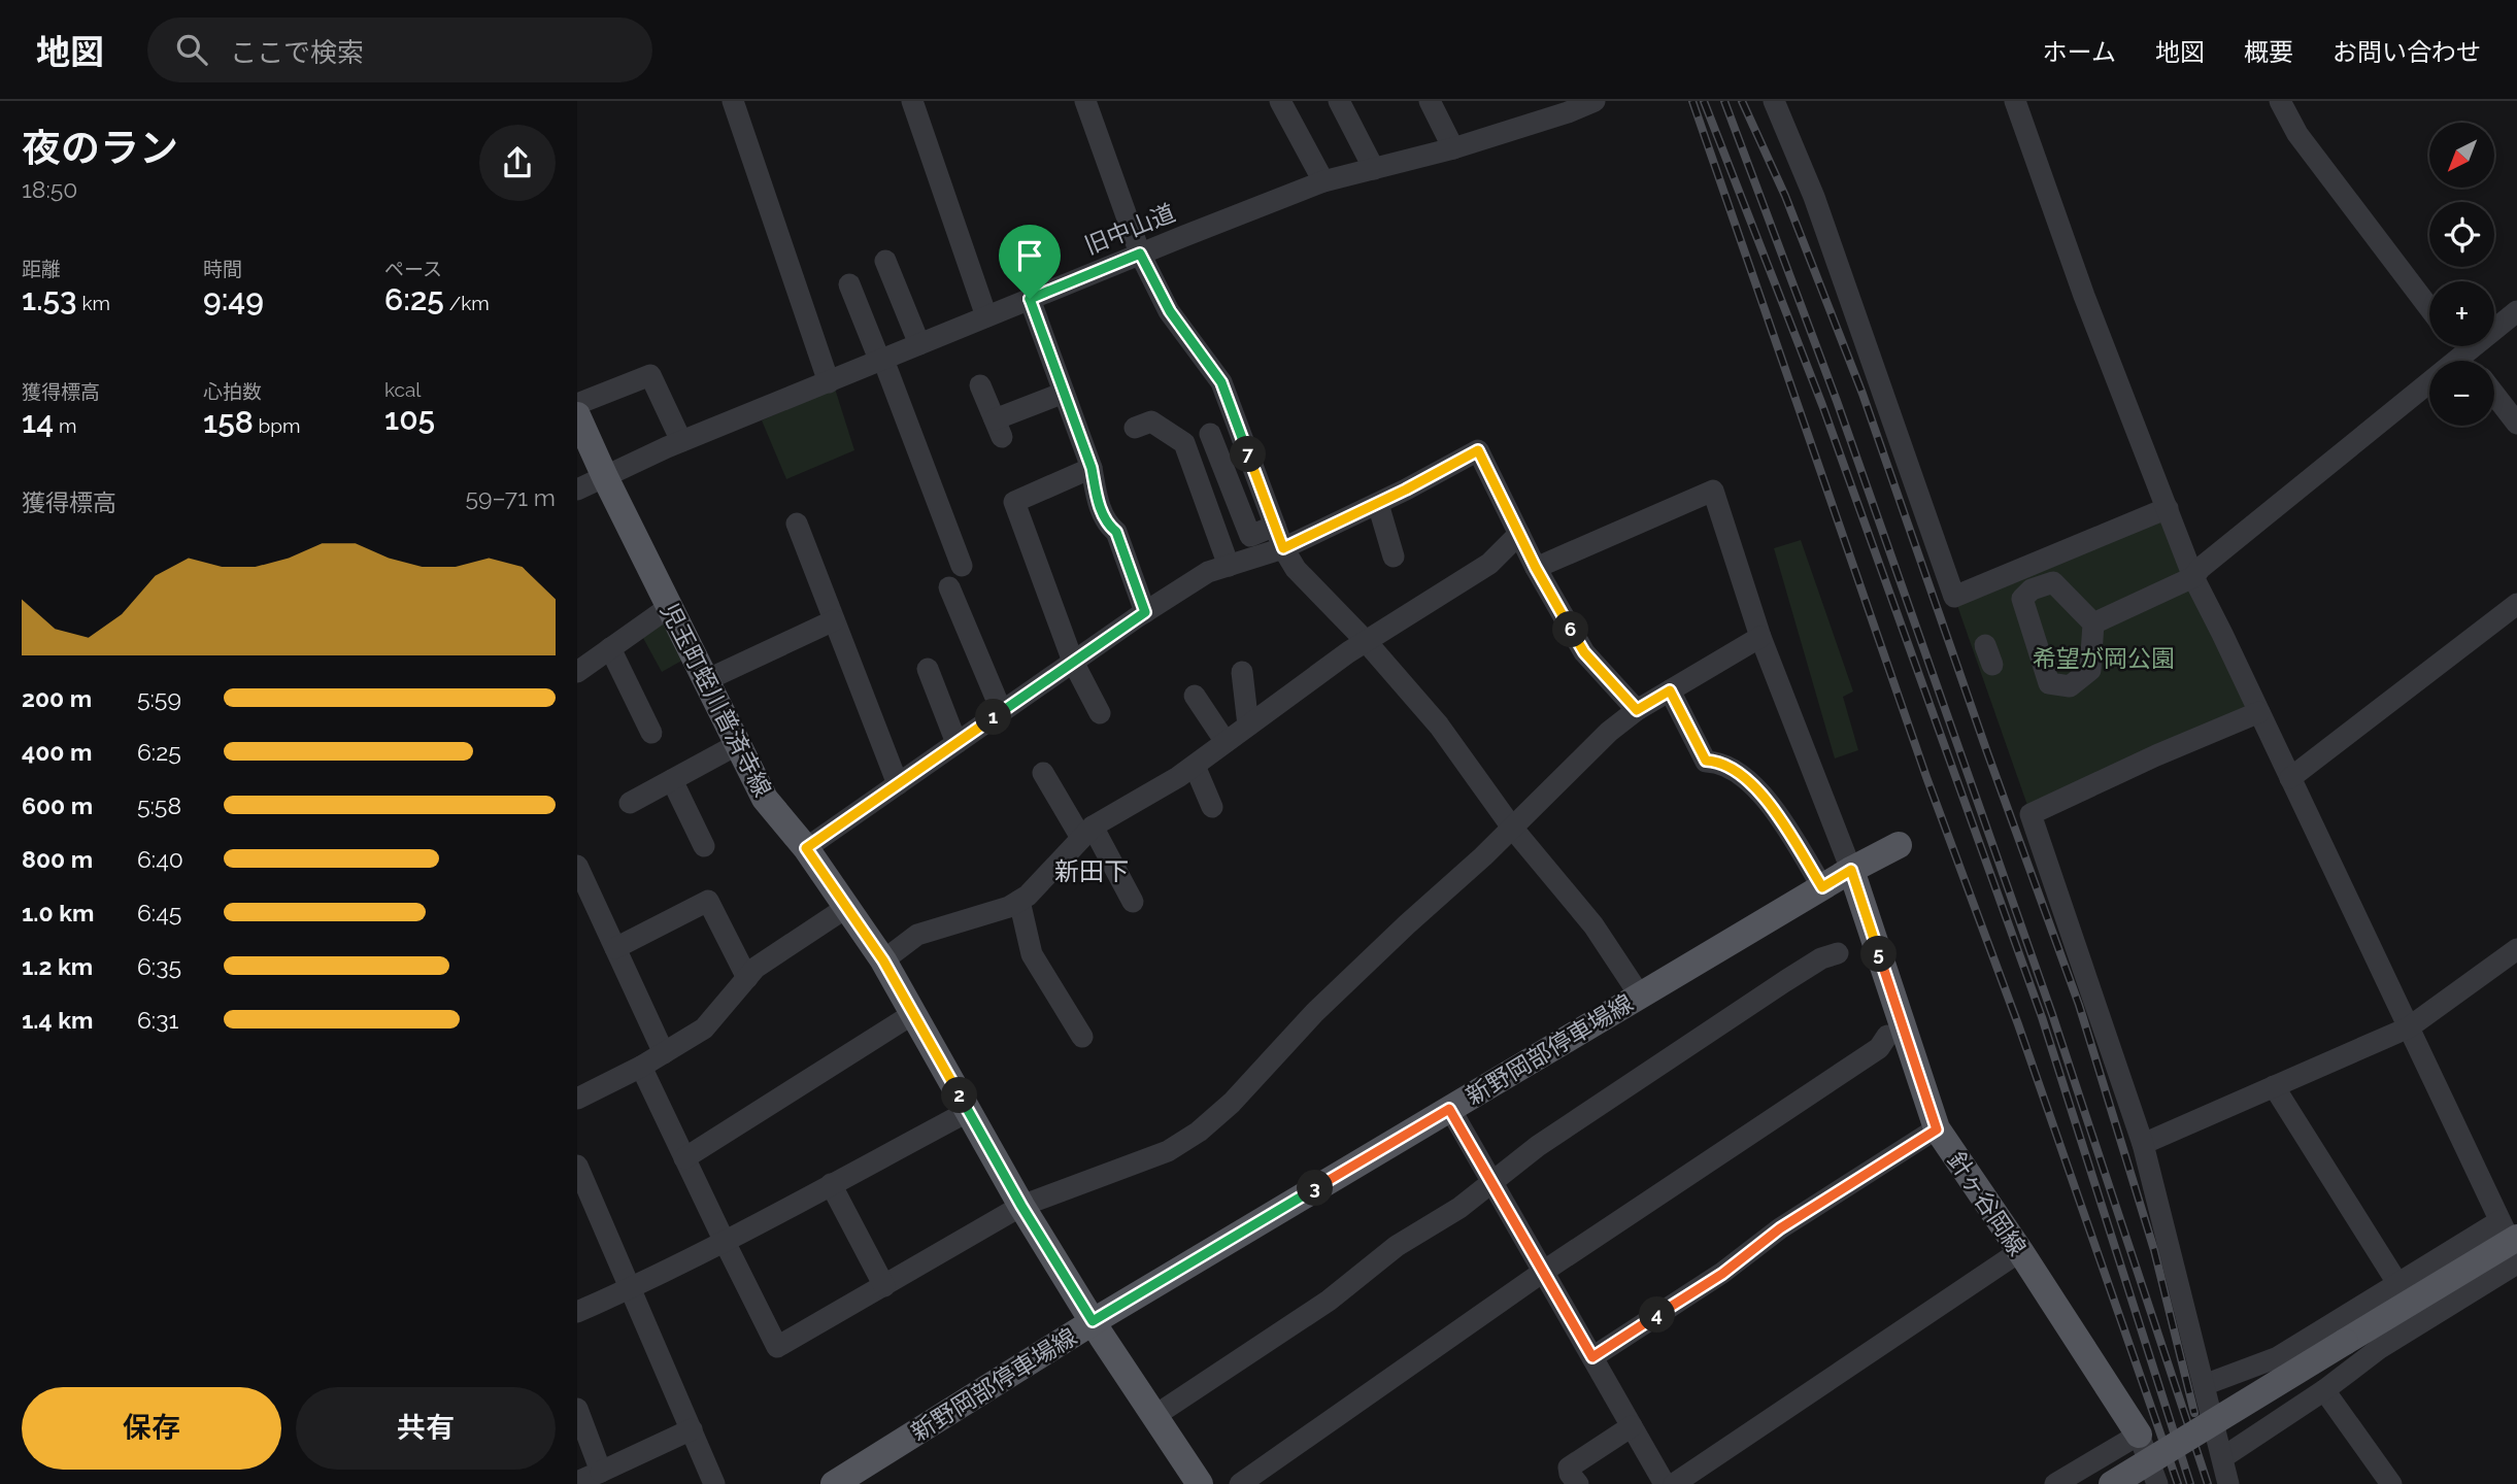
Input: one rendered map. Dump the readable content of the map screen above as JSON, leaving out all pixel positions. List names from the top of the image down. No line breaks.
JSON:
{"streets":{"main road":["児玉町蛭川普済寺線","新野岡部停車場線","針ヶ谷岡線"],"street":["旧中山道"]},"crossings":[["旧中山道","児玉町蛭川普済寺線"],["児玉町蛭川普済寺線","新野岡部停車場線"],["新野岡部停車場線","針ヶ谷岡線"]],"districts":["新田下"],"parks":["希望が岡公園"],"north":"bottom left","page":{"header":"地図","search":"ここで検索","nav":["ホーム","地図","概要","お問い合わせ"],"heading":["夜のラン","18:50"],"map_buttons":["+","−"],"stats":[["距離","1.53 km"],["時間","9:49"],["ペース","6:25 /km"],["獲得標高","14 m"],["心拍数","158 bpm"],["kcal","105"]],"pins":["7","6","1","5","2","3","4"],"chart":["獲得標高","59–71 m"],"list":[{"name":"200 m","note":"5:59"},{"name":"400 m","note":"6:25"},{"name":"600 m","note":"5:58"},{"name":"800 m","note":"6:40"},{"name":"1.0 km","note":"6:45"},{"name":"1.2 km","note":"6:35"},{"name":"1.4 km","note":"6:31"}],"buttons":["保存","共有"]}}
